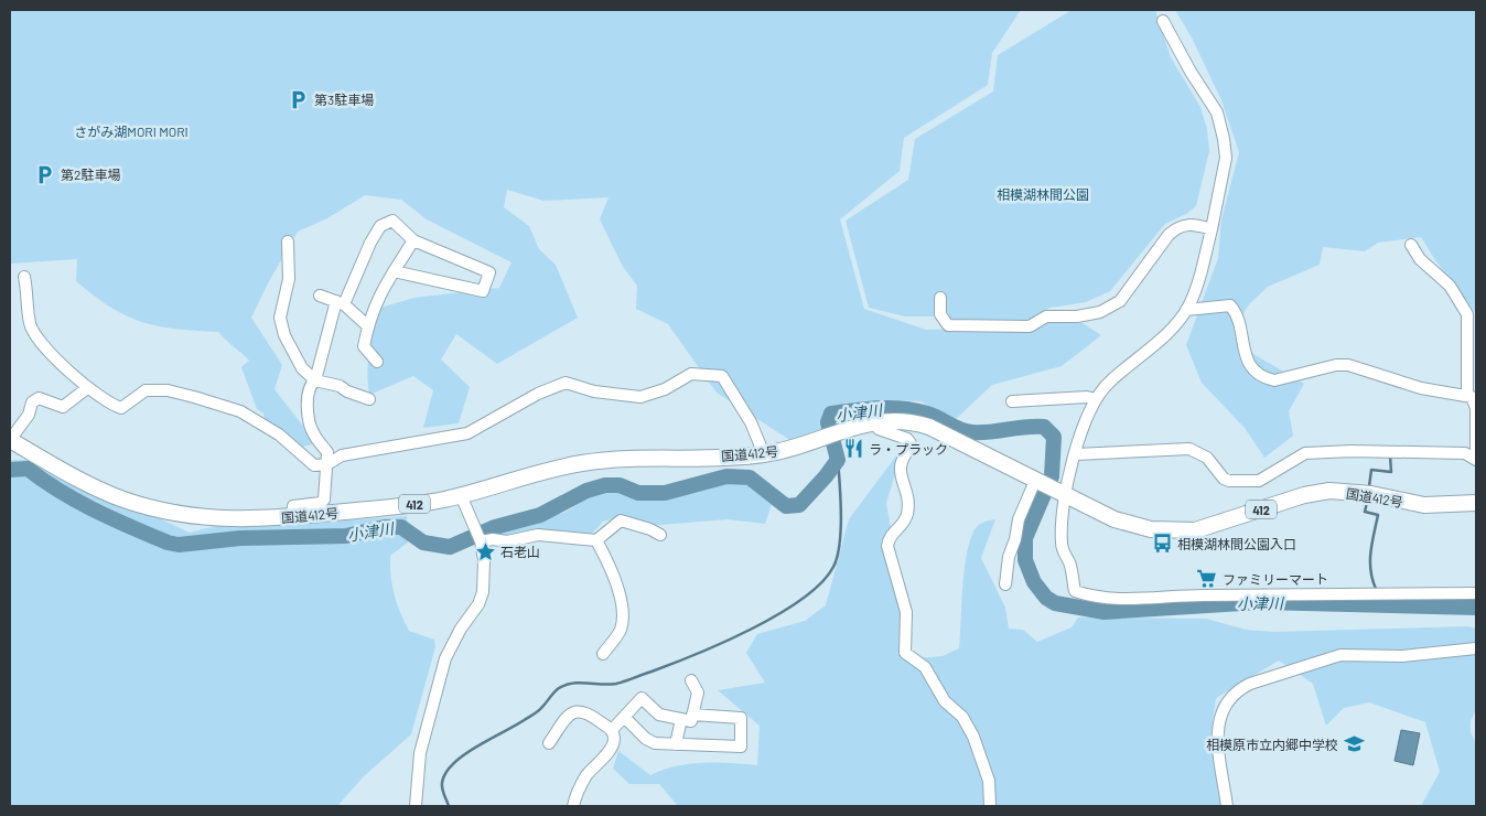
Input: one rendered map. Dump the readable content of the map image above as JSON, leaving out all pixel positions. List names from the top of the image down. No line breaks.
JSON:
{"streets":{"highway":["国道412号","412"]},"water":["小津川"],"parks":["さがみ湖MORI MORI","相模湖林間公園"],"places":{"parking":["第3駐車場","第2駐車場"],"restaurant":["ラ・プラック"],"bus stop":["相模湖林間公園入口"],"place":["石老山"],"supermarket":["ファミリーマート"],"school or university":["相模原市立内郷中学校"]}}
